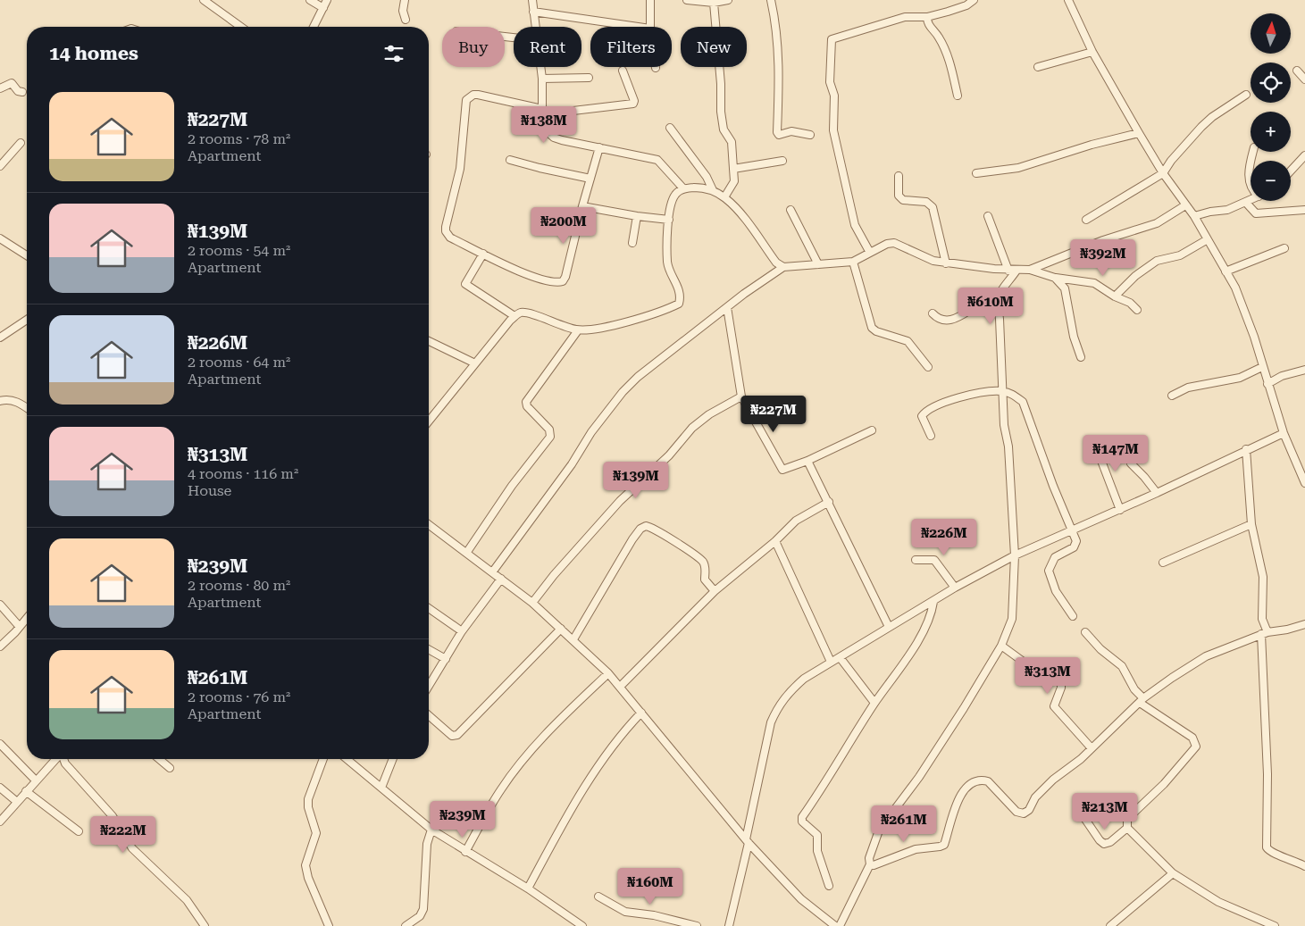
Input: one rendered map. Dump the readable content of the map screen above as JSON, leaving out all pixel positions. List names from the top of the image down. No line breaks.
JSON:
{"north":"top","page":{"map_buttons":["+","−"],"chip":["Buy","Rent","Filters","New"],"heading":"14 homes","list":[{"name":"₦227M","note":"2 rooms · 78 m² · Apartment"},{"name":"₦139M","note":"2 rooms · 54 m² · Apartment"},{"name":"₦226M","note":"2 rooms · 64 m² · Apartment"},{"name":"₦313M","note":"4 rooms · 116 m² · House"},{"name":"₦239M","note":"2 rooms · 80 m² · Apartment"},{"name":"₦261M","note":"2 rooms · 76 m² · Apartment"}],"price":["₦138M","₦200M","₦392M","₦610M","₦227M","₦147M","₦139M","₦226M","₦313M","₦213M","₦239M","₦261M","₦222M","₦160M"]}}
